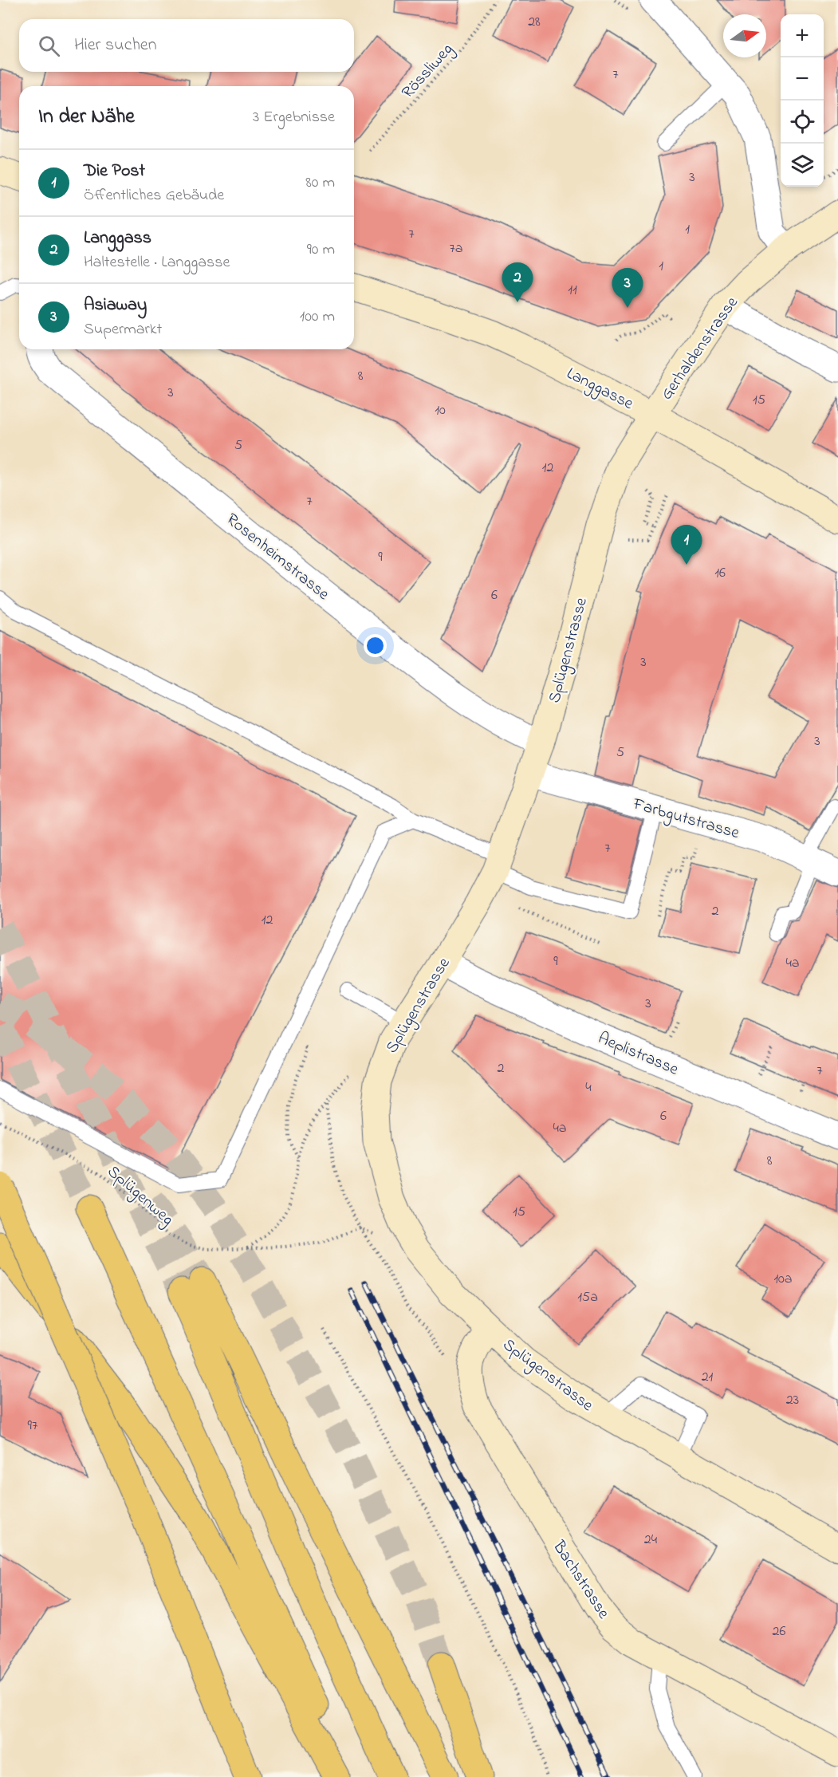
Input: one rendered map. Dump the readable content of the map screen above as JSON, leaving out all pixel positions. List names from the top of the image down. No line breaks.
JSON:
{"streets":{"main road":["Gerhaldenstrasse","Langgasse","Splügenstrasse","Bachstrasse"],"street":["Rosenheimstrasse","Farbgutstrasse","Aeplistrasse"],"path":["Rössliweg","Splügenweg"]},"crossings":[["Gerhaldenstrasse","Langgasse"],["Gerhaldenstrasse","Splügenstrasse"],["Langgasse","Splügenstrasse"],["Rosenheimstrasse","Splügenstrasse"],["Splügenstrasse","Farbgutstrasse"],["Splügenstrasse","Aeplistrasse"],["Splügenstrasse","Bachstrasse"]],"house_numbers":["28","7","3","1","7","7a","1","11","8","3","15","10","5","12","7","9","16","6","3","3","5","7","2","12","9","4a","3","2","7","4","6","4a","8","15","10a","15a","21","23","97","24","26"],"north":"right","page":{"map_buttons":["+","−"],"search":"Hier suchen","heading":["In der Nähe","3 Ergebnisse"],"list":[{"mark":"1","name":"Die Post","note":"Öffentliches Gebäude","value":"80 m"},{"mark":"2","name":"Langgass","note":"Haltestelle · Langgasse","value":"90 m"},{"mark":"3","name":"Asiaway","note":"Supermarkt","value":"100 m"}],"pins":["2","3","1"]}}
